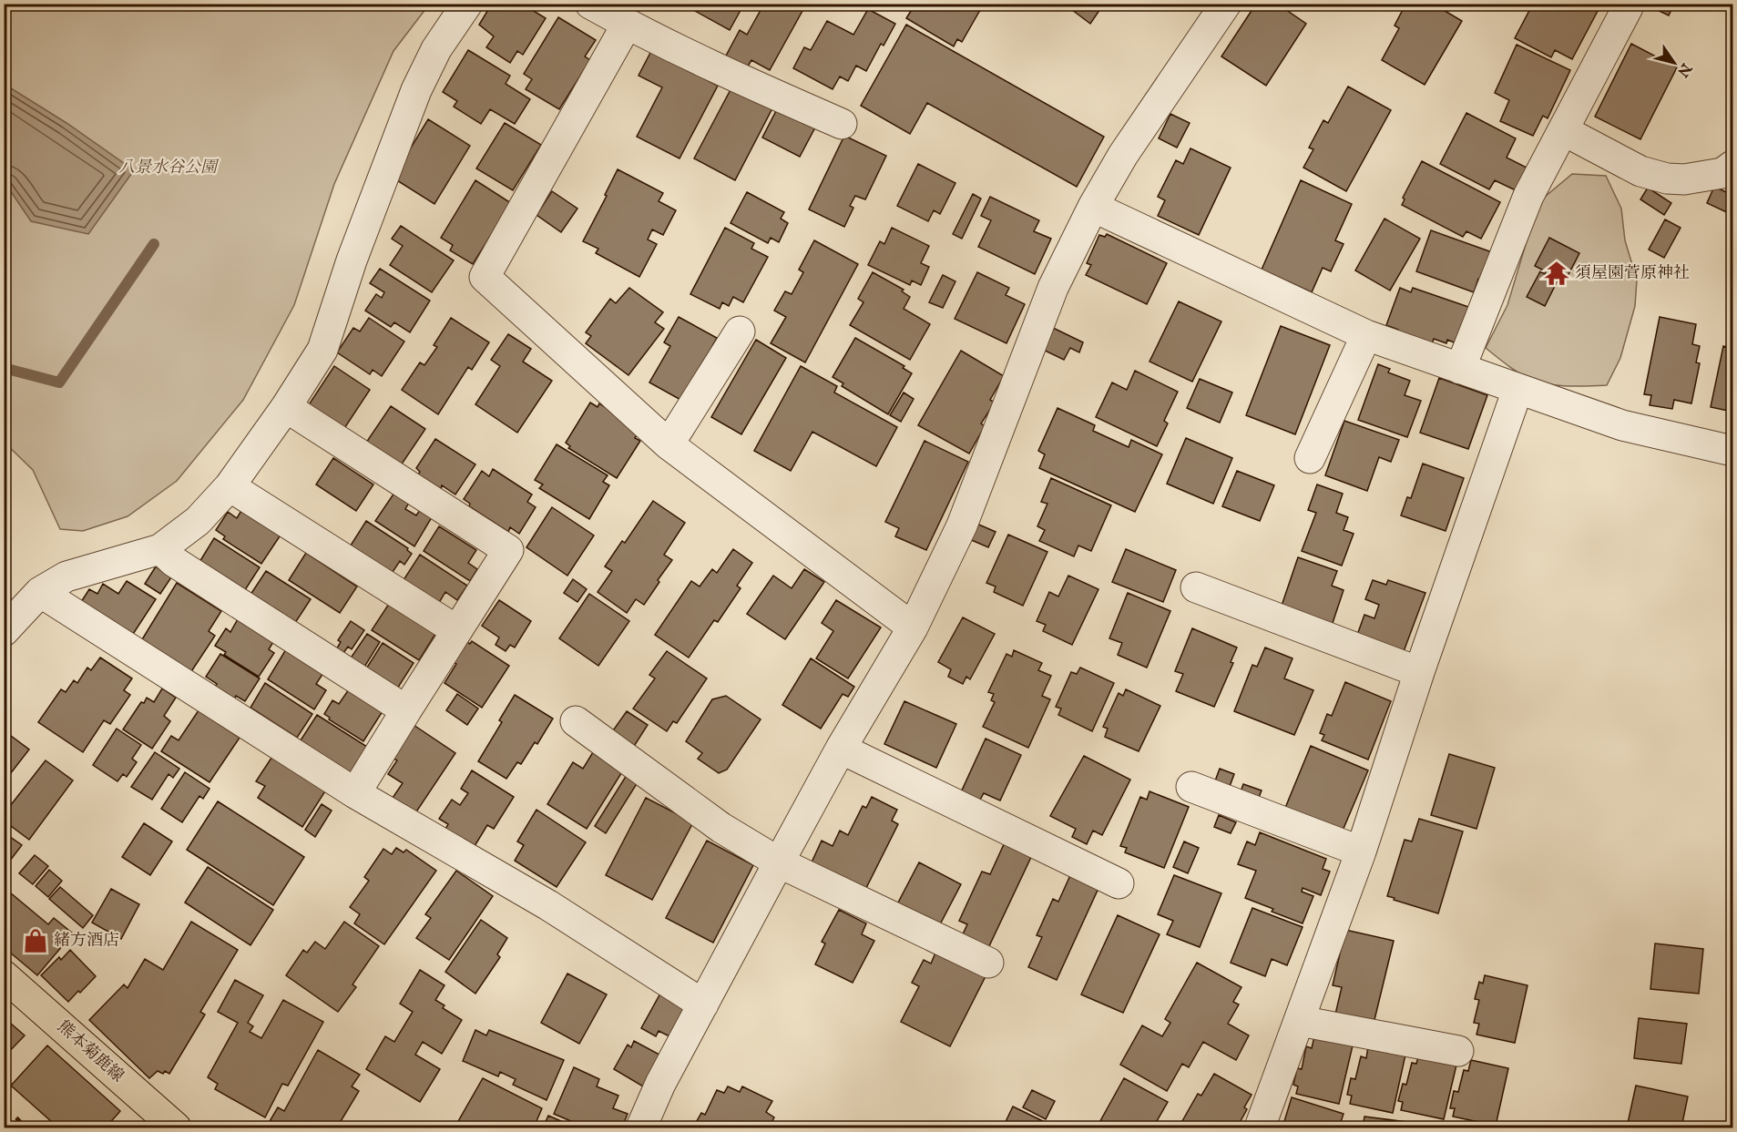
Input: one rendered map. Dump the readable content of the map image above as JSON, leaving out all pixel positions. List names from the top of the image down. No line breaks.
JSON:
{"streets":{"main road":["熊本菊鹿線"]},"parks":["八景水谷公園"],"places":{"temple":["須屋園菅原神社"],"shop":["緒方酒店"]},"north":"bottom right"}
